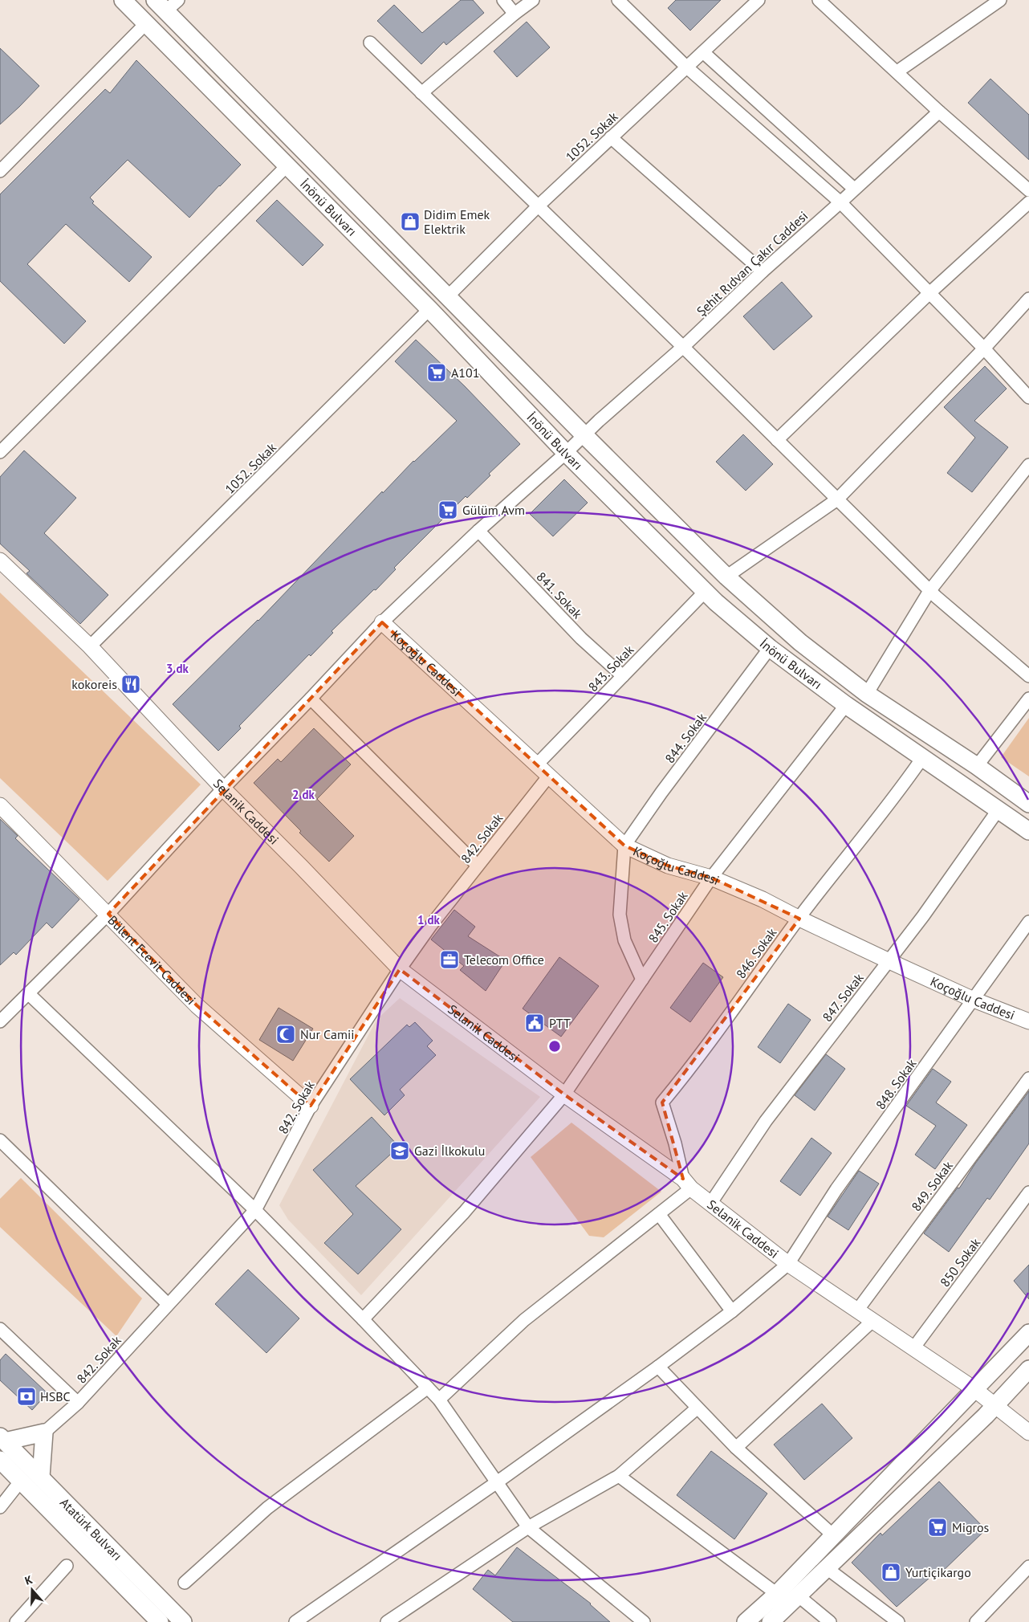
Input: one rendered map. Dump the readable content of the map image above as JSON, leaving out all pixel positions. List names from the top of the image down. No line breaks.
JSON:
{"streets":{"main road":["İnönü Bulvarı","Atatürk Bulvarı"],"street":["1052. Sokak","Şehit Rıdvan Çakır Caddesi","841. Sokak","Koçoğlu Caddesi","843. Sokak","844. Sokak","Selanik Caddesi","842. Sokak","845. Sokak","846. Sokak","Bülent Ecevit Caddesi","847. Sokak","848. Sokak","849. Sokak","850 Sokak"]},"crossings":[["1052. Sokak","İnönü Bulvarı"],["1052. Sokak","Selanik Caddesi"],["İnönü Bulvarı","Şehit Rıdvan Çakır Caddesi"],["İnönü Bulvarı","843. Sokak"],["İnönü Bulvarı","844. Sokak"],["İnönü Bulvarı","845. Sokak"],["İnönü Bulvarı","846. Sokak"],["İnönü Bulvarı","847. Sokak"],["Şehit Rıdvan Çakır Caddesi","841. Sokak"],["Şehit Rıdvan Çakır Caddesi","Koçoğlu Caddesi"],["Şehit Rıdvan Çakır Caddesi","Selanik Caddesi"],["Şehit Rıdvan Çakır Caddesi","Bülent Ecevit Caddesi"],["841. Sokak","843. Sokak"],["Koçoğlu Caddesi","843. Sokak"],["Koçoğlu Caddesi","844. Sokak"],["Koçoğlu Caddesi","842. Sokak"],["Koçoğlu Caddesi","845. Sokak"],["Koçoğlu Caddesi","846. Sokak"],["Koçoğlu Caddesi","847. Sokak"],["Koçoğlu Caddesi","848. Sokak"],["Selanik Caddesi","842. Sokak"],["Selanik Caddesi","845. Sokak"],["Selanik Caddesi","846. Sokak"],["Selanik Caddesi","847. Sokak"],["Selanik Caddesi","848. Sokak"],["Selanik Caddesi","849. Sokak"],["Selanik Caddesi","850 Sokak"],["842. Sokak","Bülent Ecevit Caddesi"]],"places":{"shop":["Didim Emek Elektrik","Yurtiçikargo"],"supermarket":["A101","Gülüm Avm","Migros"],"restaurant":["kokoreis"],"office":["Telecom Office"],"public building":["PTT"],"mosque":["Nur Camii"],"school or university":["Gazi İlkokulu"],"bank":["HSBC"]},"north":"top","rings":["3 dk","2 dk","1 dk"]}
